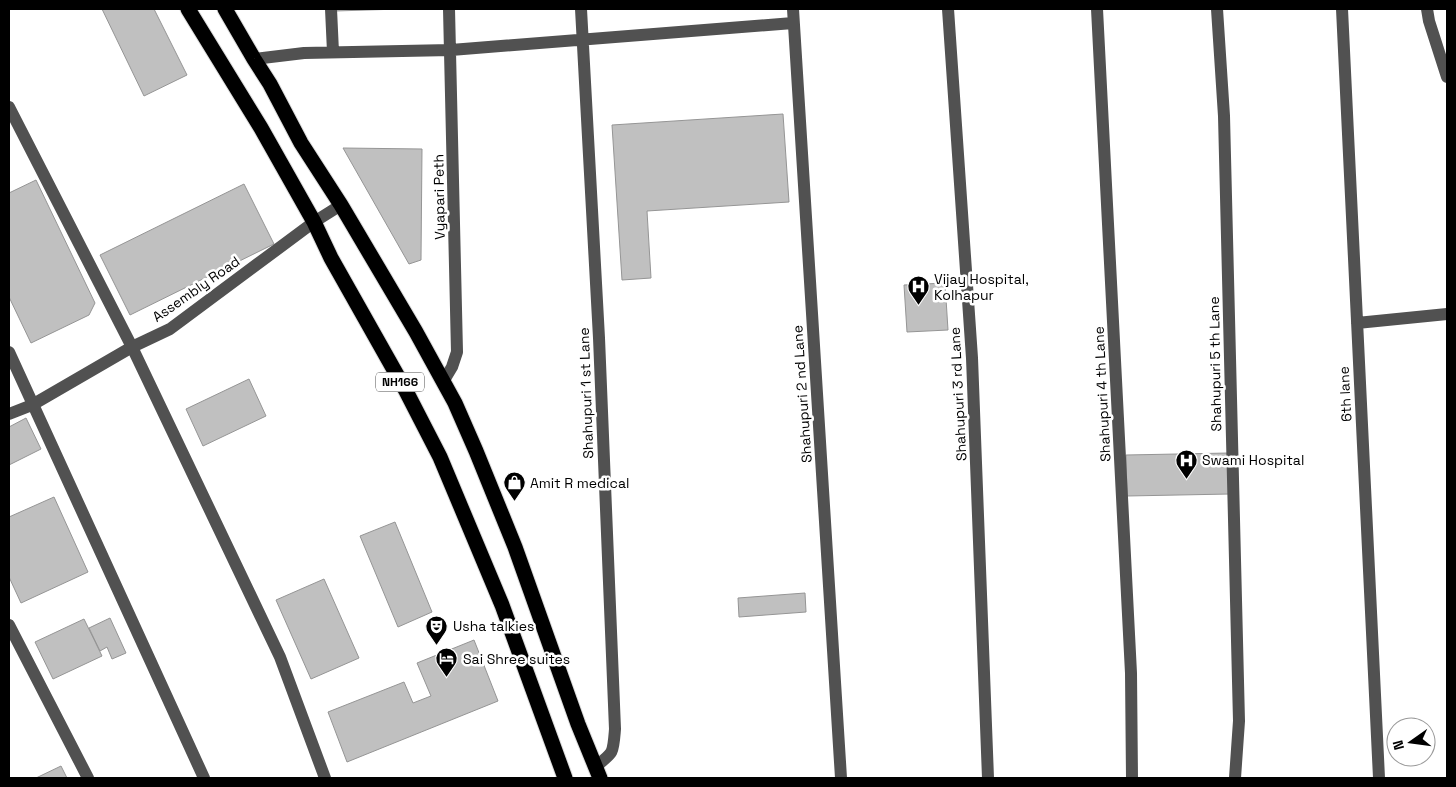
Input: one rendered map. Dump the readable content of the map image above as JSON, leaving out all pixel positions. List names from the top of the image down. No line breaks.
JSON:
{"streets":{"highway":["NH166"],"street":["Vyapari Peth","Assembly Road","Shahupuri 5 th Lane","Shahupuri 1 st Lane","Shahupuri 2 nd Lane","Shahupuri 3 rd Lane","Shahupuri 4 th Lane","6th lane"]},"crossings":[["Vyapari Peth","NH166"],["Assembly Road","NH166"],["NH166","Shahupuri 1 st Lane"]],"places":{"hospital":["Vijay Hospital, Kolhapur","Swami Hospital"],"shop":["Amit R medical"],"theatre":["Usha talkies"],"hotel":["Sai Shree suites"]},"north":"left"}
